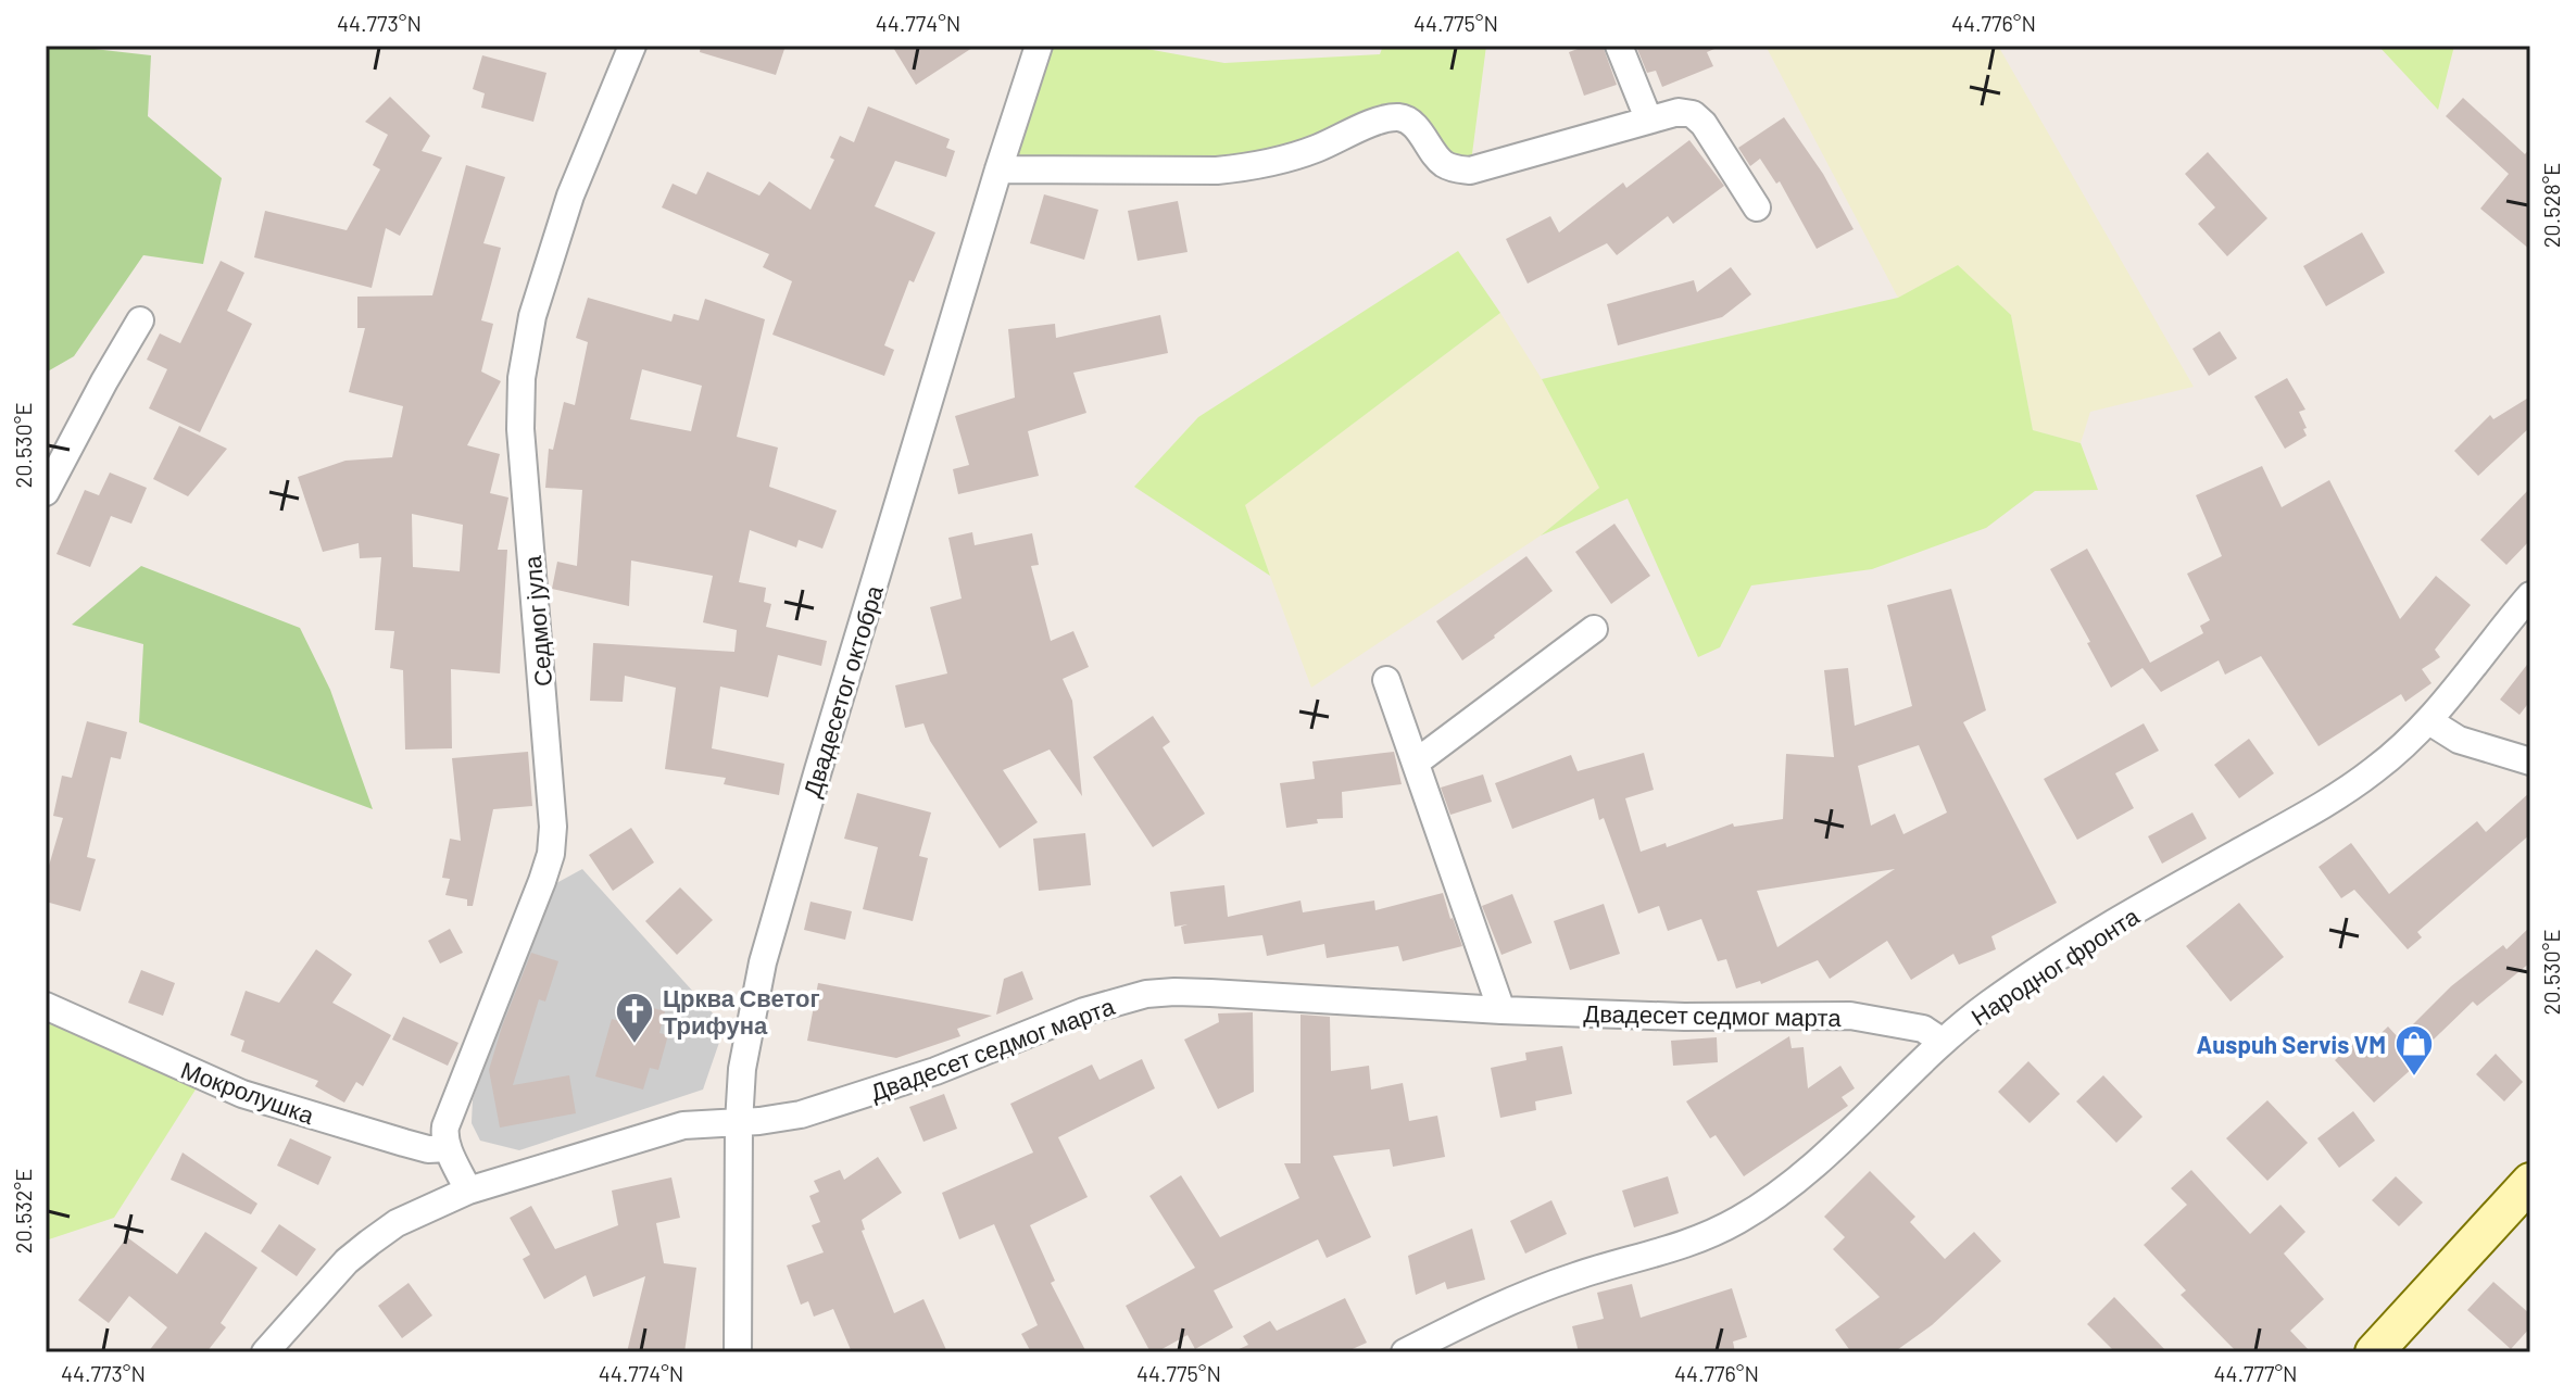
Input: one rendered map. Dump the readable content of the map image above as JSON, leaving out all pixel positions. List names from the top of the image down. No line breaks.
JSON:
{"streets":{"street":["Седмог јула","Двадесетог октобра","Народног фронта","Двадесет седмог марта","Мокролушка"]},"crossings":[["Седмог јула","Мокролушка"],["Двадесетог октобра","Двадесет седмог марта"],["Народног фронта","Двадесет седмог марта"]],"places":{"church":["Црква Светог Трифуна"],"shop":["Auspuh Servis VM"]},"coordinates":["44.773°N","44.774°N","44.775°N","44.776°N","20.528°E","20.530°E","20.532°E","44.777°N"]}
